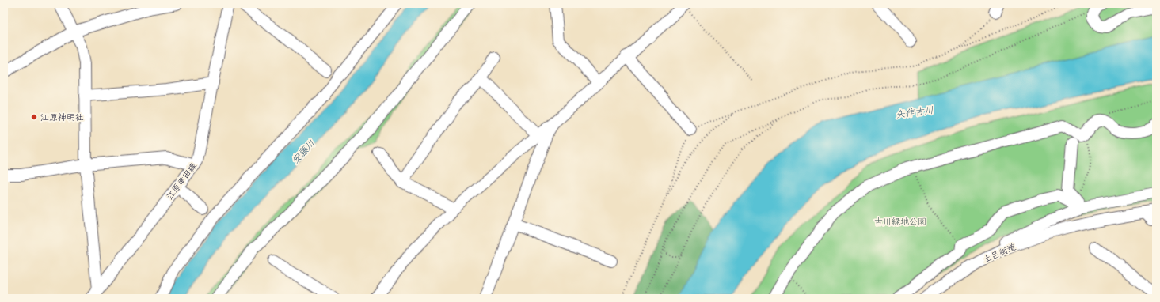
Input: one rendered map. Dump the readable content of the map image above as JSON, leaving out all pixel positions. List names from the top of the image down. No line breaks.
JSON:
{"streets":{"street":["江原幸田線","土呂街道"]},"water":["矢作古川","安藤川"],"parks":["古川緑地公園"],"places":["江原神明社"]}
